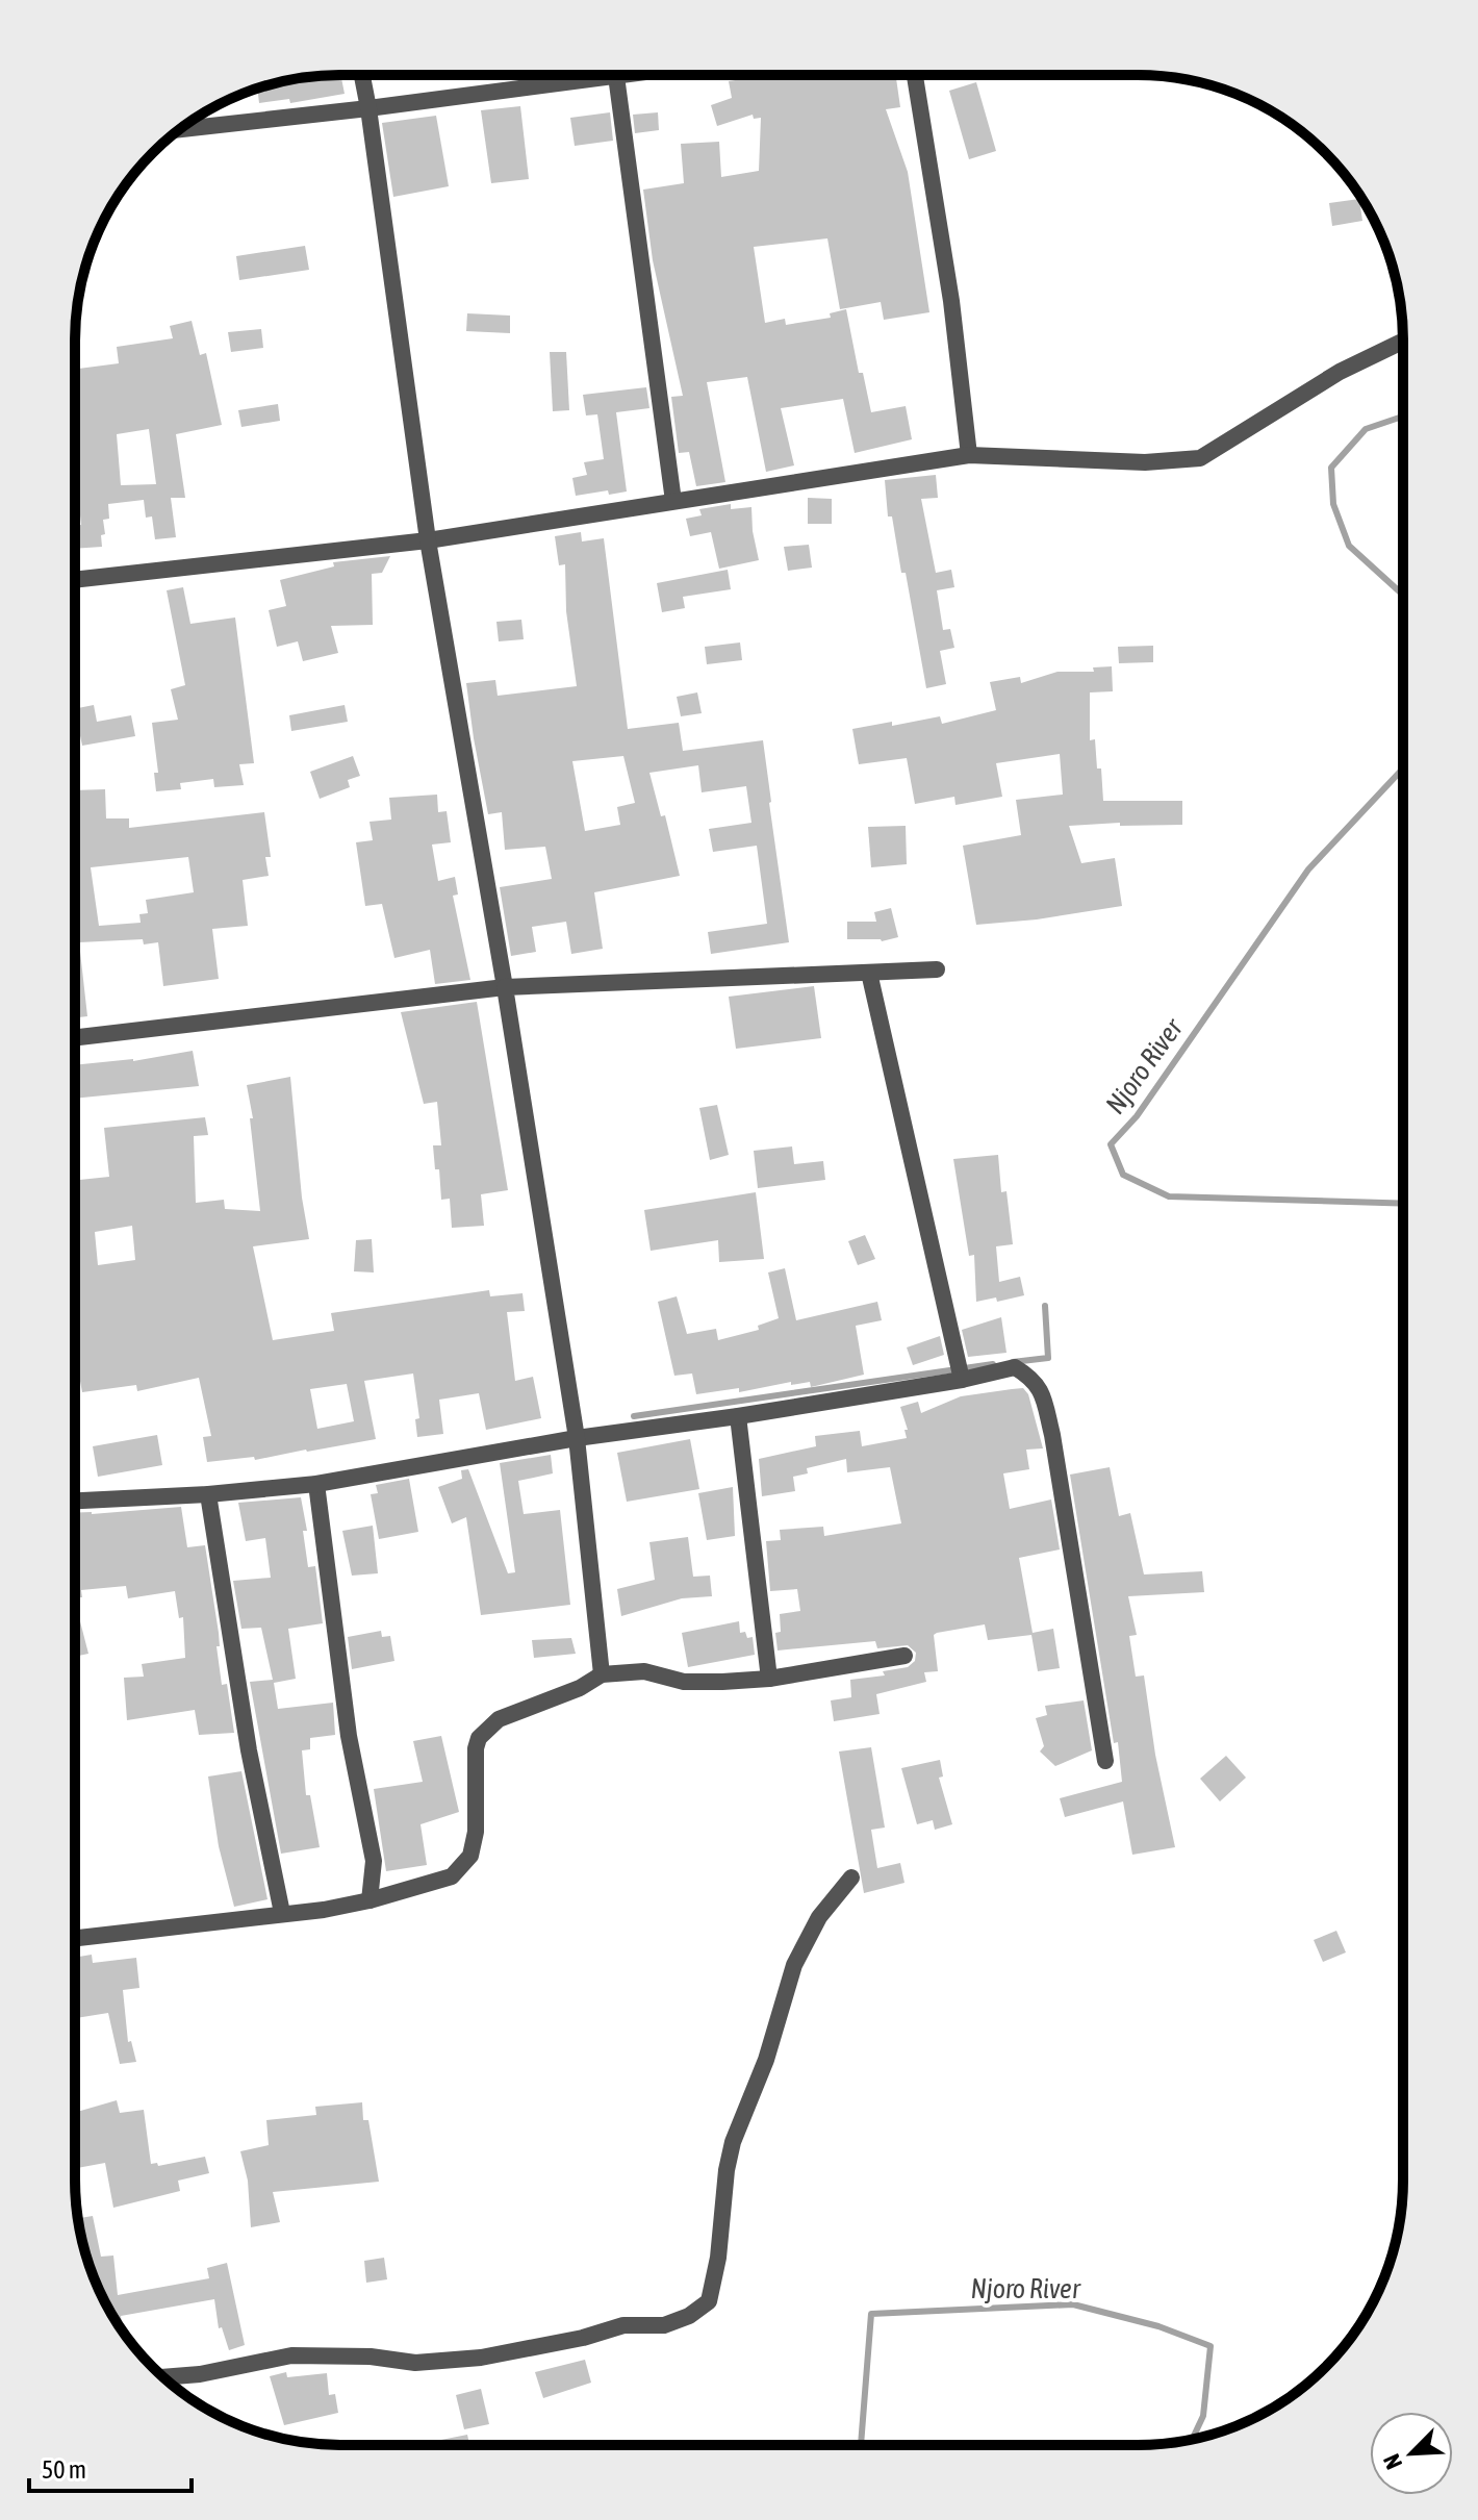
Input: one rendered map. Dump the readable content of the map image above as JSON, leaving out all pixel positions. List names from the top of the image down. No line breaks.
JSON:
{"water":["Njoro River"],"scale_bar":"50 m","north":"bottom left"}
